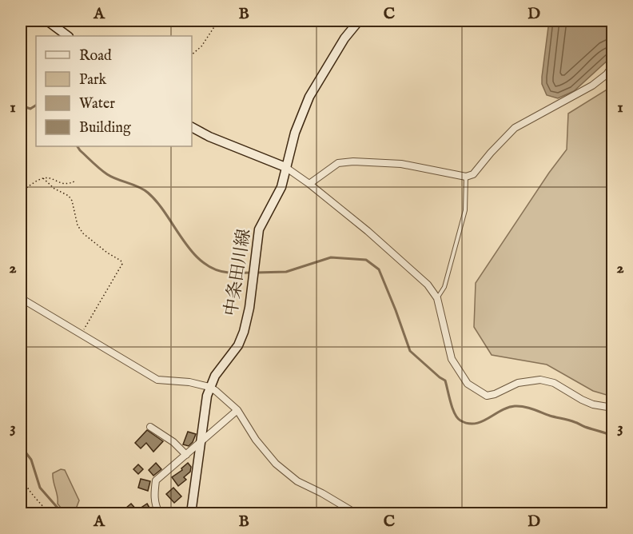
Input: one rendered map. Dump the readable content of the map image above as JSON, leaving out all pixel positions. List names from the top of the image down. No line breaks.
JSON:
{"streets":{"main road":["中条田川線"]},"legend":["Road","Park","Water","Building"],"grid":{"columns":["A","B","C","D"],"rows":["1","2","3"]}}
